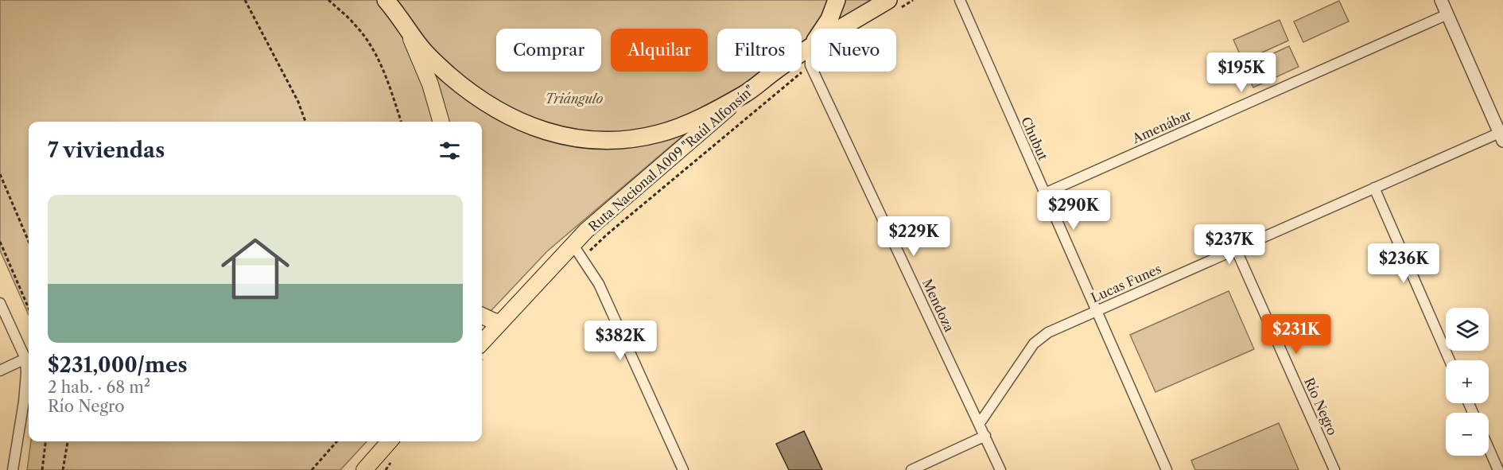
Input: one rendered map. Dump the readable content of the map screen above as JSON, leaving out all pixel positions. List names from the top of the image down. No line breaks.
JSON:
{"streets":{"highway":["Ruta Nacional A009 \"Raúl Alfonsín\""],"street":["Amenábar","Chubut","Lucas Funes","Mendoza","Río Negro"]},"crossings":[["Amenábar","Chubut"],["Chubut","Lucas Funes"],["Ruta Nacional A009 \"Raúl Alfonsín\"","Mendoza"],["Lucas Funes","Mendoza"],["Lucas Funes","Río Negro"]],"parks":["Triángulo"],"page":{"chip":["Comprar","Alquilar","Filtros","Nuevo"],"price":["$195K","$290K","$229K","$237K","$236K","$231K","$382K"],"heading":"7 viviendas","list":[{"name":"$231,000/mes","note":"2 hab. · 68 m² · Río Negro"}],"map_buttons":["+","−"]}}
